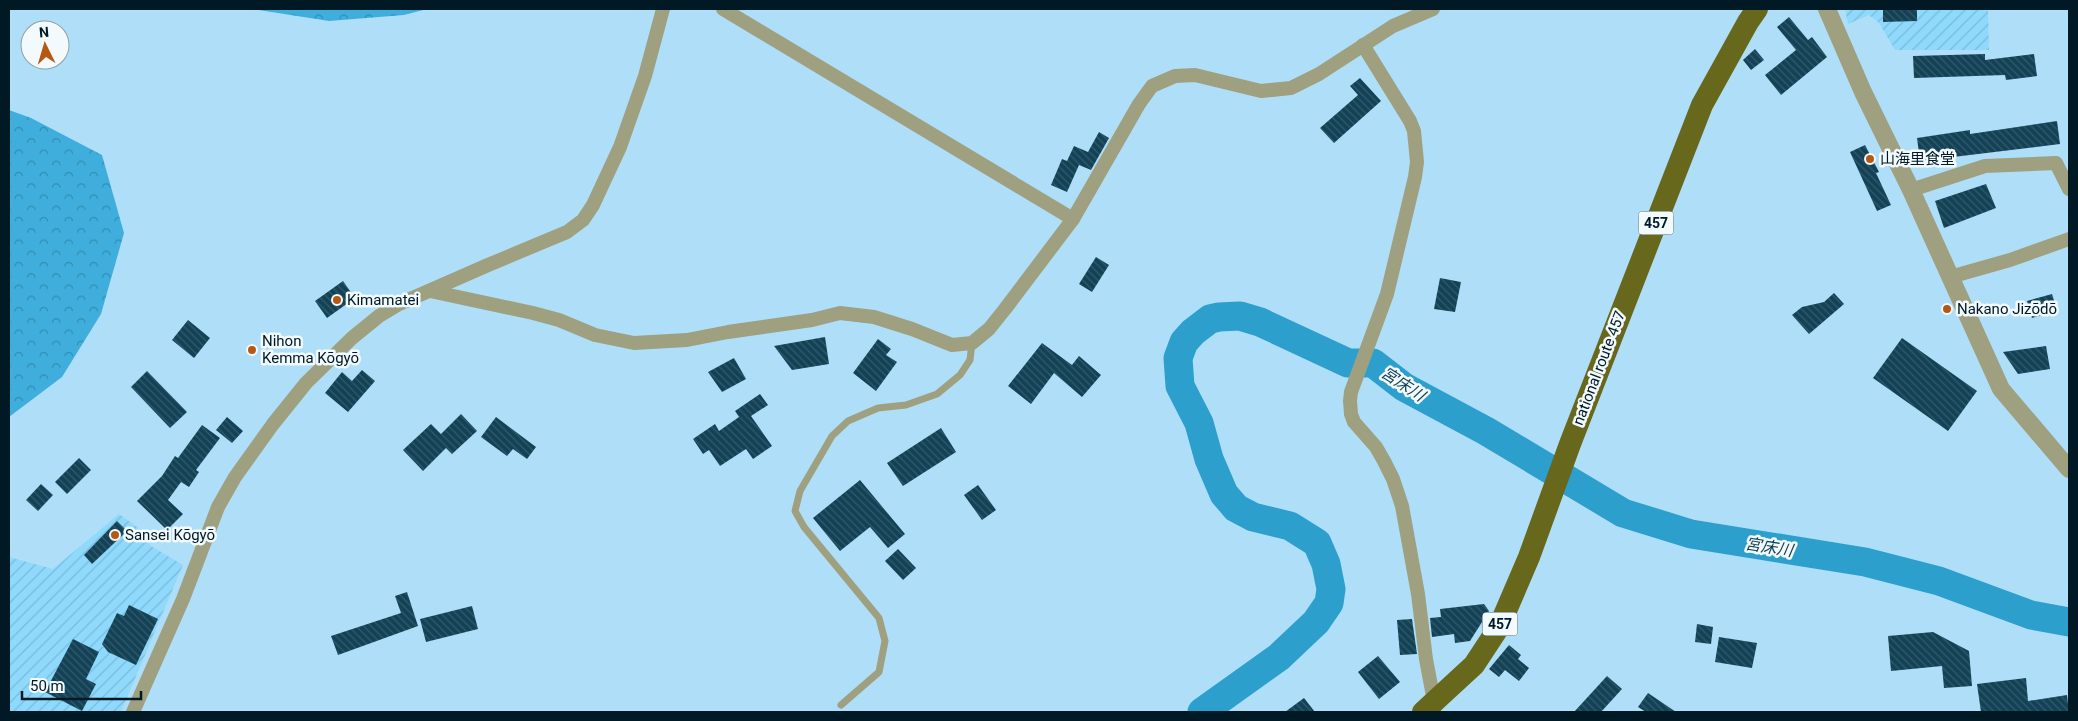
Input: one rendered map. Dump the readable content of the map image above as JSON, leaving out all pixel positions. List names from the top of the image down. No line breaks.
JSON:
{"streets":{"highway":["457","national route 457"]},"water":["宮床川"],"places":["山海里食堂","Kimamatei","Nakano Jizōdō","Nihon Kemma Kōgyō","Sansei Kōgyō"],"scale_bar":"50 m","north":"top"}
